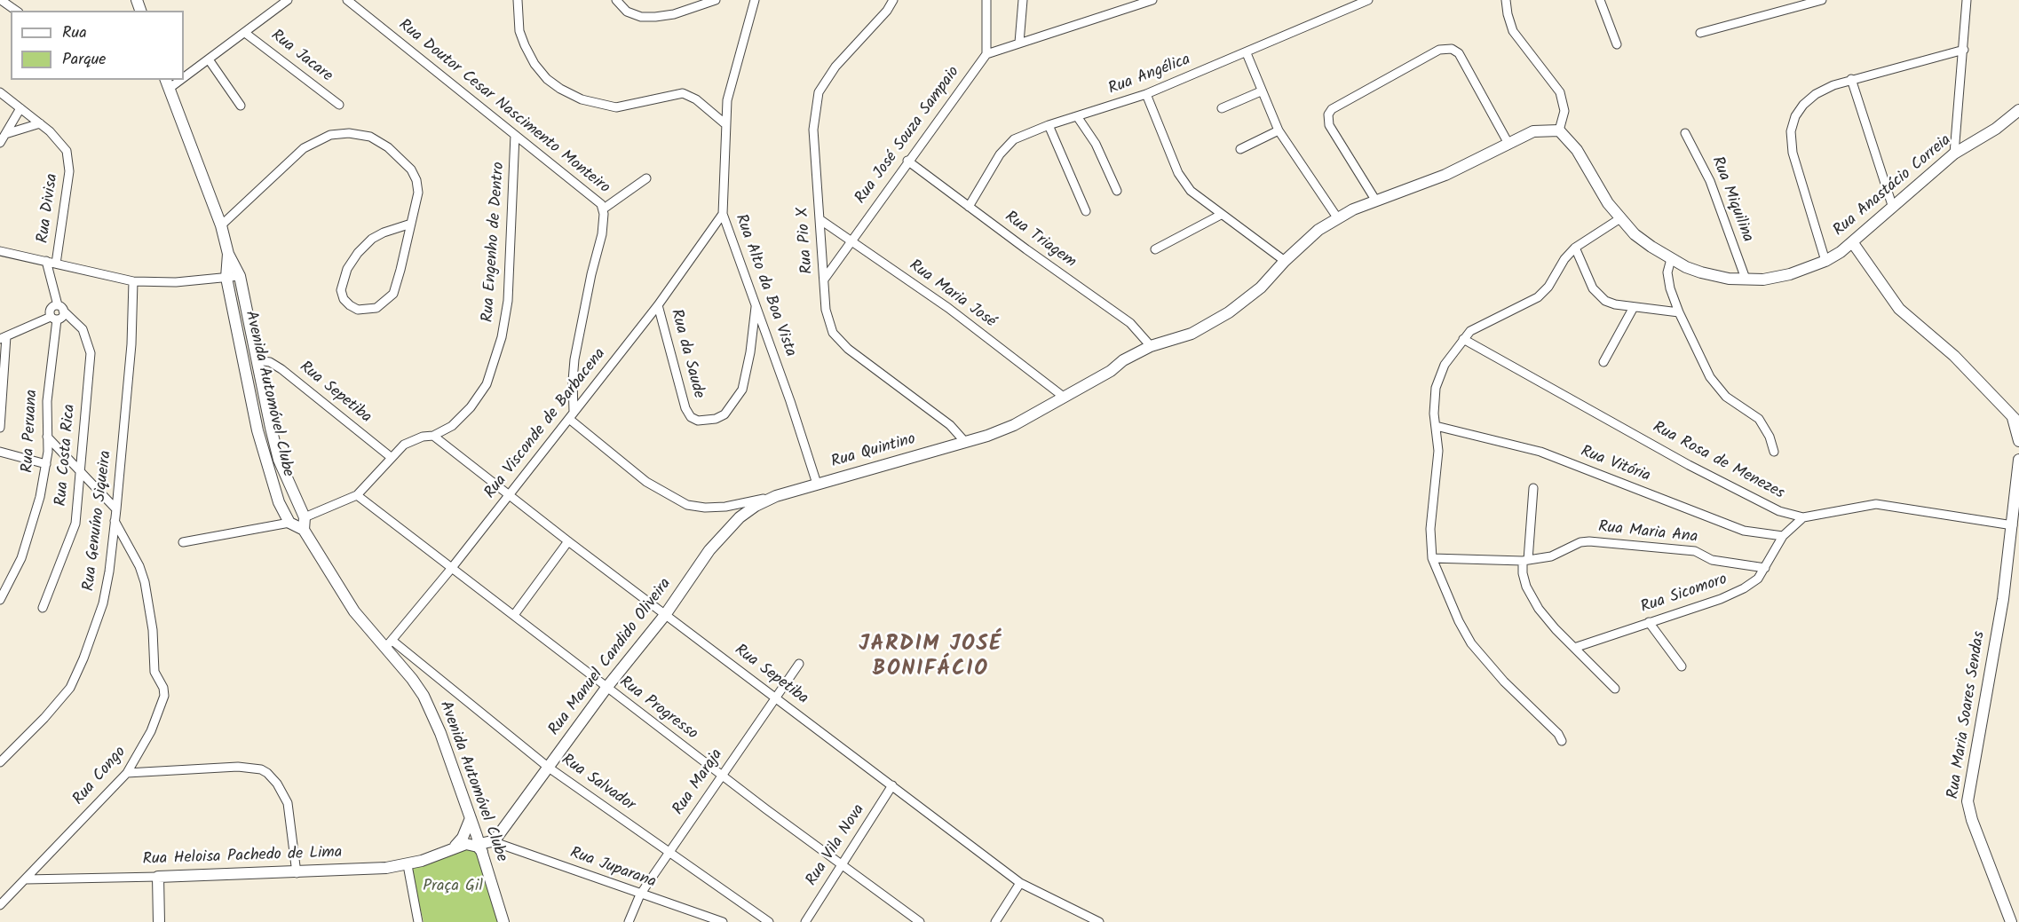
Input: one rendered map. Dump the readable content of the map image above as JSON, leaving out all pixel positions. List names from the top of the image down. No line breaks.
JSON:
{"streets":{"main road":["Rua Anastácio Correia","Avenida Automóvel Clube","Rua Quintino","Rua Manuel Candido Oliveira","Rua Maria Soares Sendas","Rua Heloisa Pachedo de Lima"],"street":["Rua Jacare","Rua Angélica","Rua Doutor Cesar Nascimento Monteiro","Rua José Souza Sampaio","Rua Miquilina","Rua Divisa","Rua Pio X","Rua Triagem","Rua Engenho de Dentro","Rua Alto da Boa Vista","Rua Maria José","Rua da Saude","Rua Sepetiba","Rua Visconde de Barbacena","Rua Peruana","Rua Costa Rica","Rua Rosa de Menezes","Rua Vitória","Rua Genuíno Siqueira","Rua Maria Ana","Rua Sicomoro","Rua Progresso","Rua Congo","Rua Maraja","Rua Salvador","Rua Vila Nova","Rua Juparana"]},"crossings":[["Rua Angélica","Rua Triagem"],["Rua Doutor Cesar Nascimento Monteiro","Rua Engenho de Dentro"],["Rua Doutor Cesar Nascimento Monteiro","Rua Visconde de Barbacena"],["Rua Doutor Cesar Nascimento Monteiro","Rua Quintino"],["Rua José Souza Sampaio","Rua Pio X"],["Rua José Souza Sampaio","Rua Triagem"],["Rua José Souza Sampaio","Rua Maria José"],["Rua Anastácio Correia","Rua Miquilina"],["Rua Anastácio Correia","Rua Quintino"],["Rua Pio X","Rua Maria José"],["Rua Pio X","Rua Quintino"],["Rua Triagem","Rua Quintino"],["Rua Engenho de Dentro","Rua Sepetiba"],["Rua Engenho de Dentro","Rua Progresso"],["Rua Alto da Boa Vista","Rua da Saude"],["Rua Alto da Boa Vista","Rua Visconde de Barbacena"],["Rua Alto da Boa Vista","Rua Quintino"],["Rua Maria José","Rua Quintino"],["Rua da Saude","Rua Visconde de Barbacena"],["Rua Sepetiba","Avenida Automóvel Clube"],["Rua Sepetiba","Rua Visconde de Barbacena"],["Rua Sepetiba","Rua Manuel Candido Oliveira"],["Rua Sepetiba","Rua Maraja"],["Rua Sepetiba","Rua Vila Nova"],["Avenida Automóvel Clube","Rua Visconde de Barbacena"],["Avenida Automóvel Clube","Rua Salvador"],["Rua Visconde de Barbacena","Rua Quintino"],["Rua Visconde de Barbacena","Rua Progresso"],["Rua Visconde de Barbacena","Rua Salvador"],["Rua Quintino","Rua Manuel Candido Oliveira"],["Rua Rosa de Menezes","Rua Sicomoro"],["Rua Rosa de Menezes","Rua Maria Soares Sendas"],["Rua Vitória","Rua Sicomoro"],["Rua Genuíno Siqueira","Rua Congo"],["Rua Maria Ana","Rua Sicomoro"],["Rua Manuel Candido Oliveira","Rua Progresso"],["Rua Manuel Candido Oliveira","Rua Salvador"],["Rua Manuel Candido Oliveira","Rua Juparana"],["Rua Progresso","Rua Maraja"],["Rua Progresso","Rua Vila Nova"],["Rua Congo","Rua Heloisa Pachedo de Lima"],["Rua Maraja","Rua Salvador"],["Rua Maraja","Rua Juparana"]],"districts":["JARDIM JOSÉ BONIFÁCIO"],"parks":["Praça Gil"],"legend":["Rua","Parque"]}
